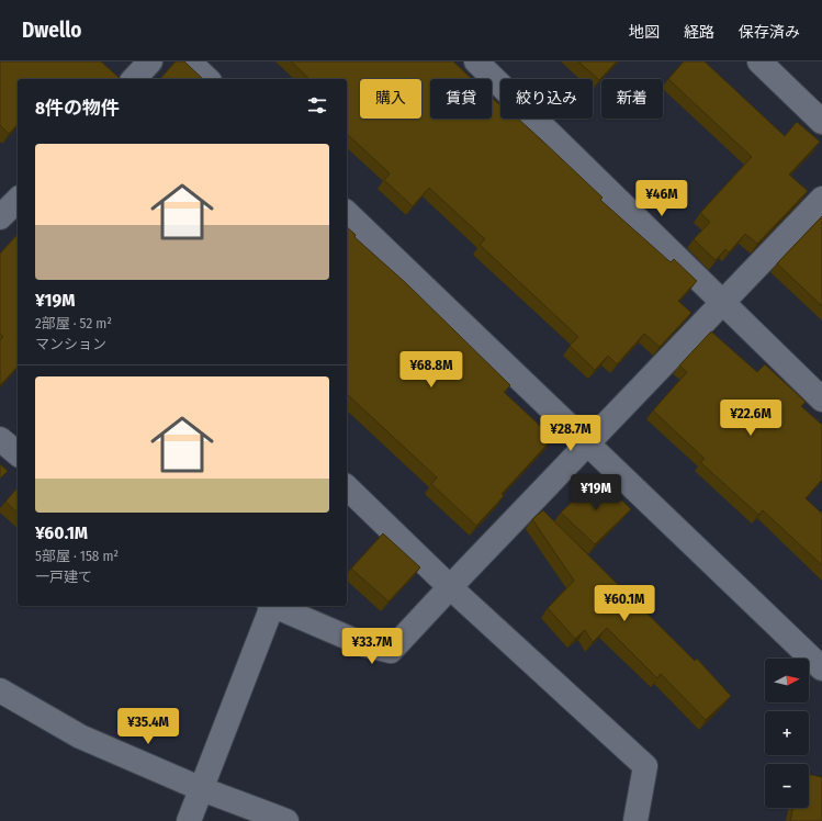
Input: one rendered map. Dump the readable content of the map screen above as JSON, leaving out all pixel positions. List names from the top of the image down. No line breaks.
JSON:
{"north":"right","page":{"header":"Dwello","nav":["地図","経路","保存済み"],"chip":["購入","賃貸","絞り込み","新着"],"heading":"8件の物件","list":[{"name":"¥19M","note":"2部屋 · 52 m² · マンション"},{"name":"¥60.1M","note":"5部屋 · 158 m² · 一戸建て"}],"price":["¥46M","¥68.8M","¥22.6M","¥28.7M","¥19M","¥60.1M","¥33.7M","¥35.4M"],"map_buttons":["+","−"]}}
